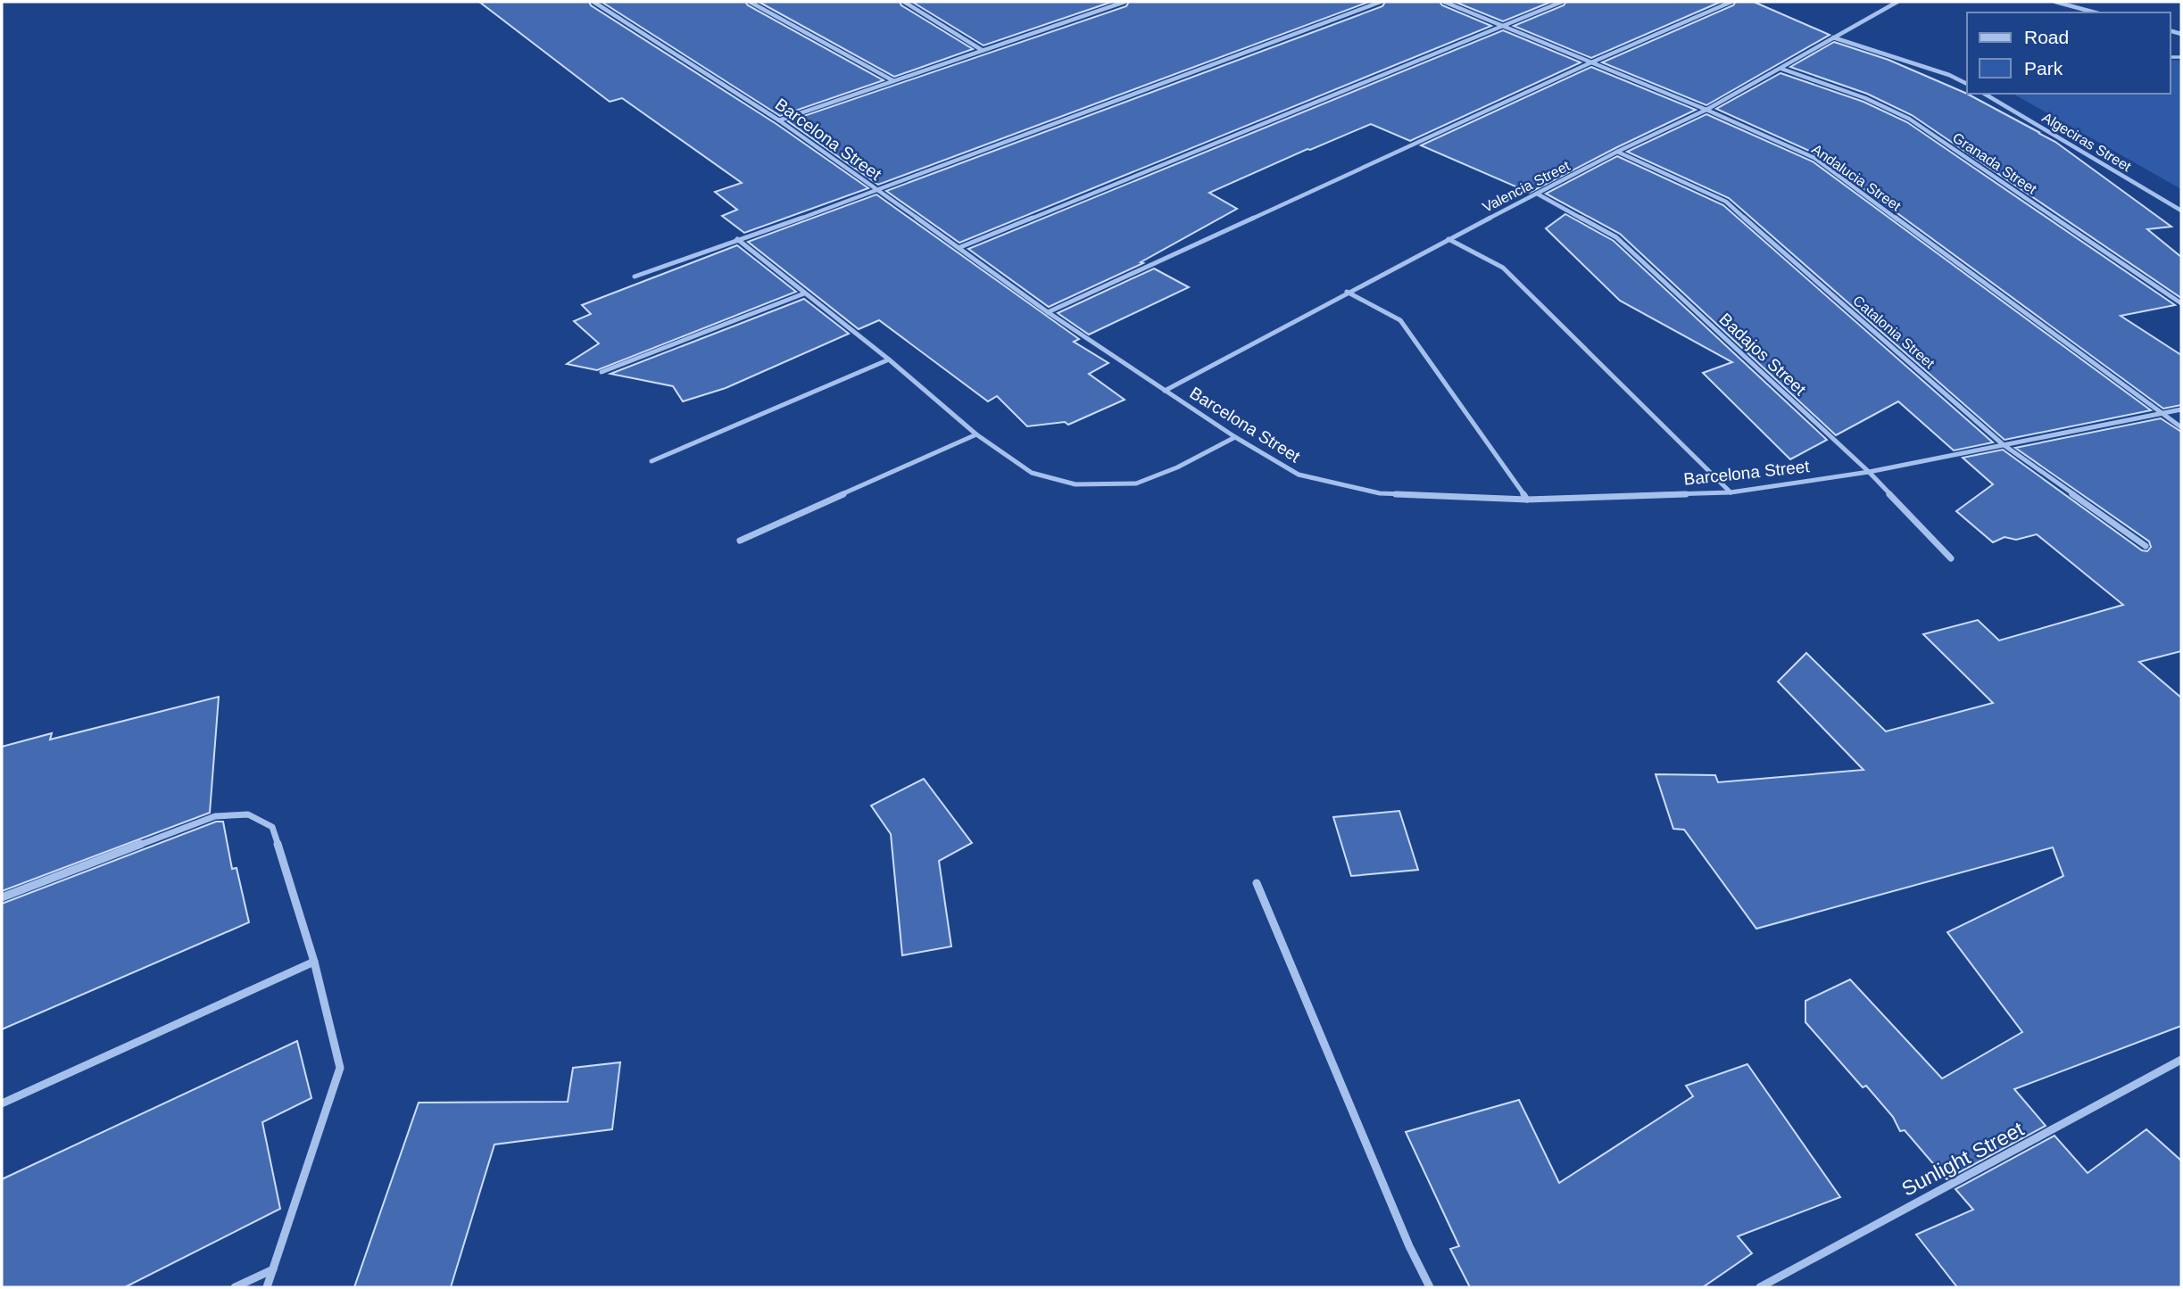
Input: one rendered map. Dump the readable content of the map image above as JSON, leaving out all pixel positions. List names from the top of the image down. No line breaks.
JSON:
{"streets":{"street":["Barcelona Street","Algeciras Street","Granada Street","Andalucia Street","Valencia Street","Catalonia Street","Badajos Street","Sunlight Street"]},"crossings":[["Barcelona Street","Andalucia Street"],["Barcelona Street","Valencia Street"],["Barcelona Street","Catalonia Street"],["Barcelona Street","Badajos Street"],["Granada Street","Valencia Street"],["Andalucia Street","Valencia Street"],["Valencia Street","Catalonia Street"],["Valencia Street","Badajos Street"]],"legend":["Road","Park"]}
